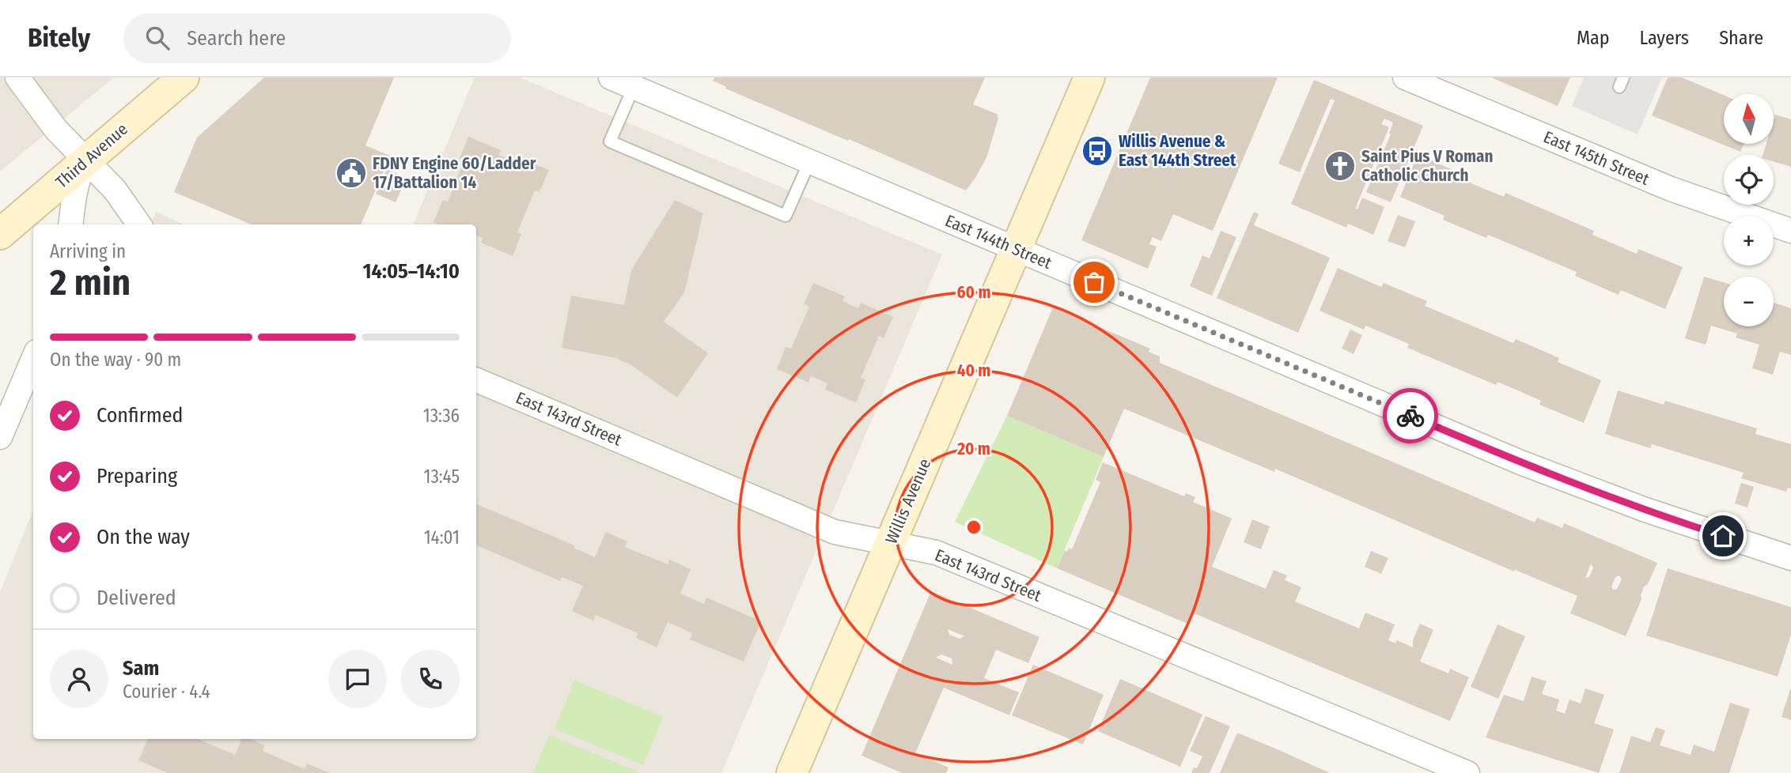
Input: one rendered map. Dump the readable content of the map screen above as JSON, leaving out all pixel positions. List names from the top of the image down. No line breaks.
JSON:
{"streets":{"main road":["Third Avenue","Willis Avenue"],"street":["East 145th Street","East 144th Street","East 143rd Street"]},"crossings":[["East 144th Street","Willis Avenue"],["East 143rd Street","Willis Avenue"]],"places":{"bus stop":["Willis Avenue & East 144th Street"],"church":["Saint Pius V Roman Catholic Church"],"public building":["FDNY Engine 60/Ladder 17/Battalion 14"]},"north":"top","page":{"header":"Bitely","search":"Search here","nav":["Map","Layers","Share"],"map_buttons":["+","−"],"heading":["2 min","Arriving in","14:05–14:10"],"panel":["Sam","Courier · 4.4"],"bar":"On the way · 90 m","list":[["Confirmed","13:36"],["Preparing","13:45"],["On the way","14:01"],"Delivered"]},"rings":["60 m","40 m","20 m"]}
